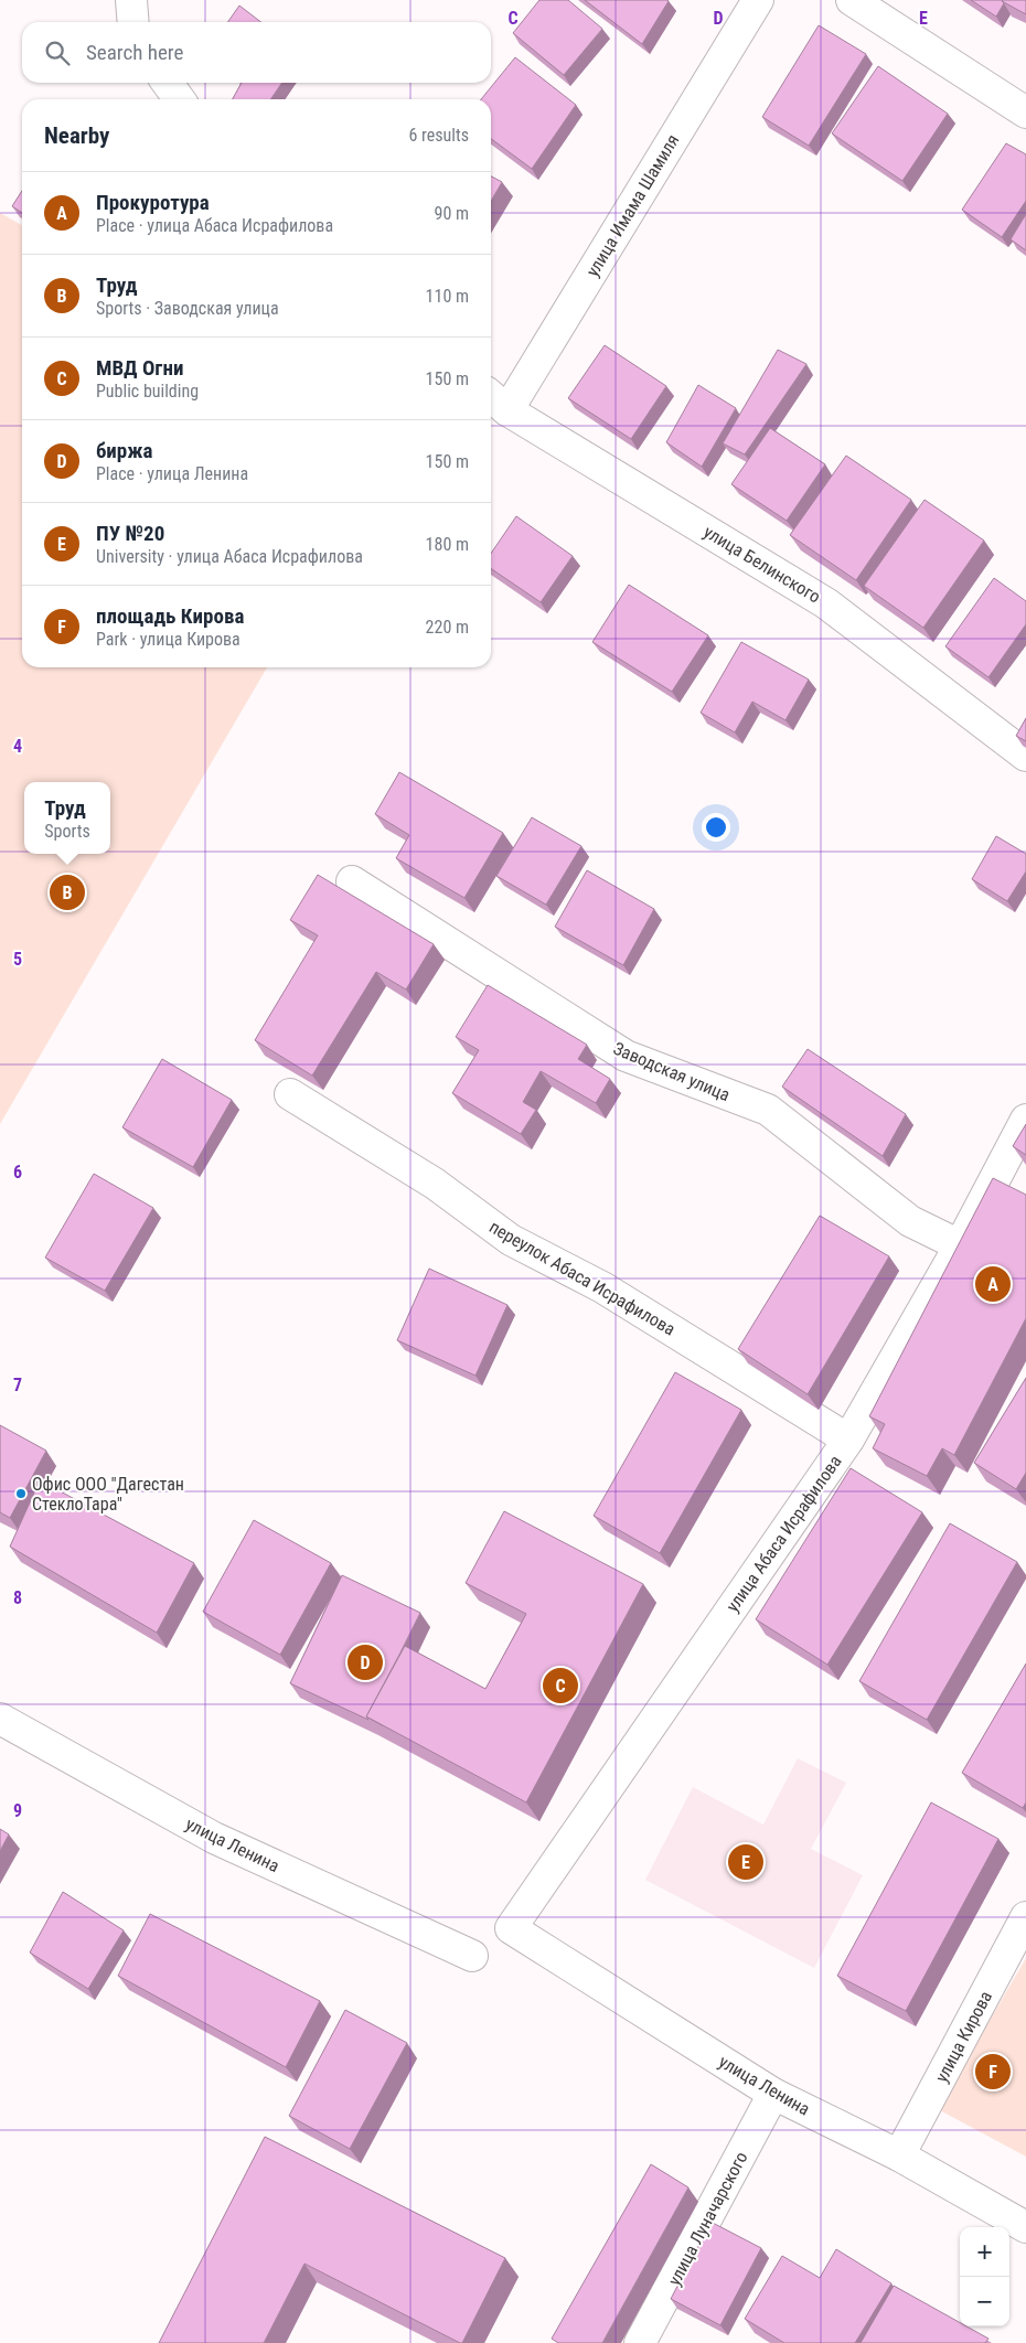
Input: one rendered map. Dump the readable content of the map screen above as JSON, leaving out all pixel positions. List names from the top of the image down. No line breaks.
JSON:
{"streets":{"street":["улица Имама Шамиля","улица Белинского","Заводская улица","переулок Абаса Исрафилова","улица Абаса Исрафилова","улица Ленина","улица Кирова","улица Луначарского"]},"crossings":[["улица Имама Шамиля","улица Белинского"],["Заводская улица","улица Абаса Исрафилова"],["переулок Абаса Исрафилова","улица Абаса Исрафилова"],["улица Абаса Исрафилова","улица Ленина"],["улица Ленина","улица Кирова"],["улица Ленина","улица Луначарского"]],"places":["Офис ООО \"Дагестан СтеклоТара\""],"page":{"search":"Search here","heading":["Nearby","6 results"],"list":[{"mark":"A","name":"Прокуротура","note":"Place · улица Абаса Исрафилова","value":"90 m"},{"mark":"B","name":"Труд","note":"Sports · Заводская улица","value":"110 m"},{"mark":"C","name":"МВД Огни","note":"Public building","value":"150 m"},{"mark":"D","name":"биржа","note":"Place · улица Ленина","value":"150 m"},{"mark":"E","name":"ПУ №20","note":"University · улица Абаса Исрафилова","value":"180 m"},{"mark":"F","name":"площадь Кирова","note":"Park · улица Кирова","value":"220 m"}],"popup":["Труд","Sports"],"pins":["B","A","D","C","E","F"],"map_buttons":["+","−"]},"grid":{"columns":["C","D","E"],"rows":["4","5","6","7","8","9"]}}
